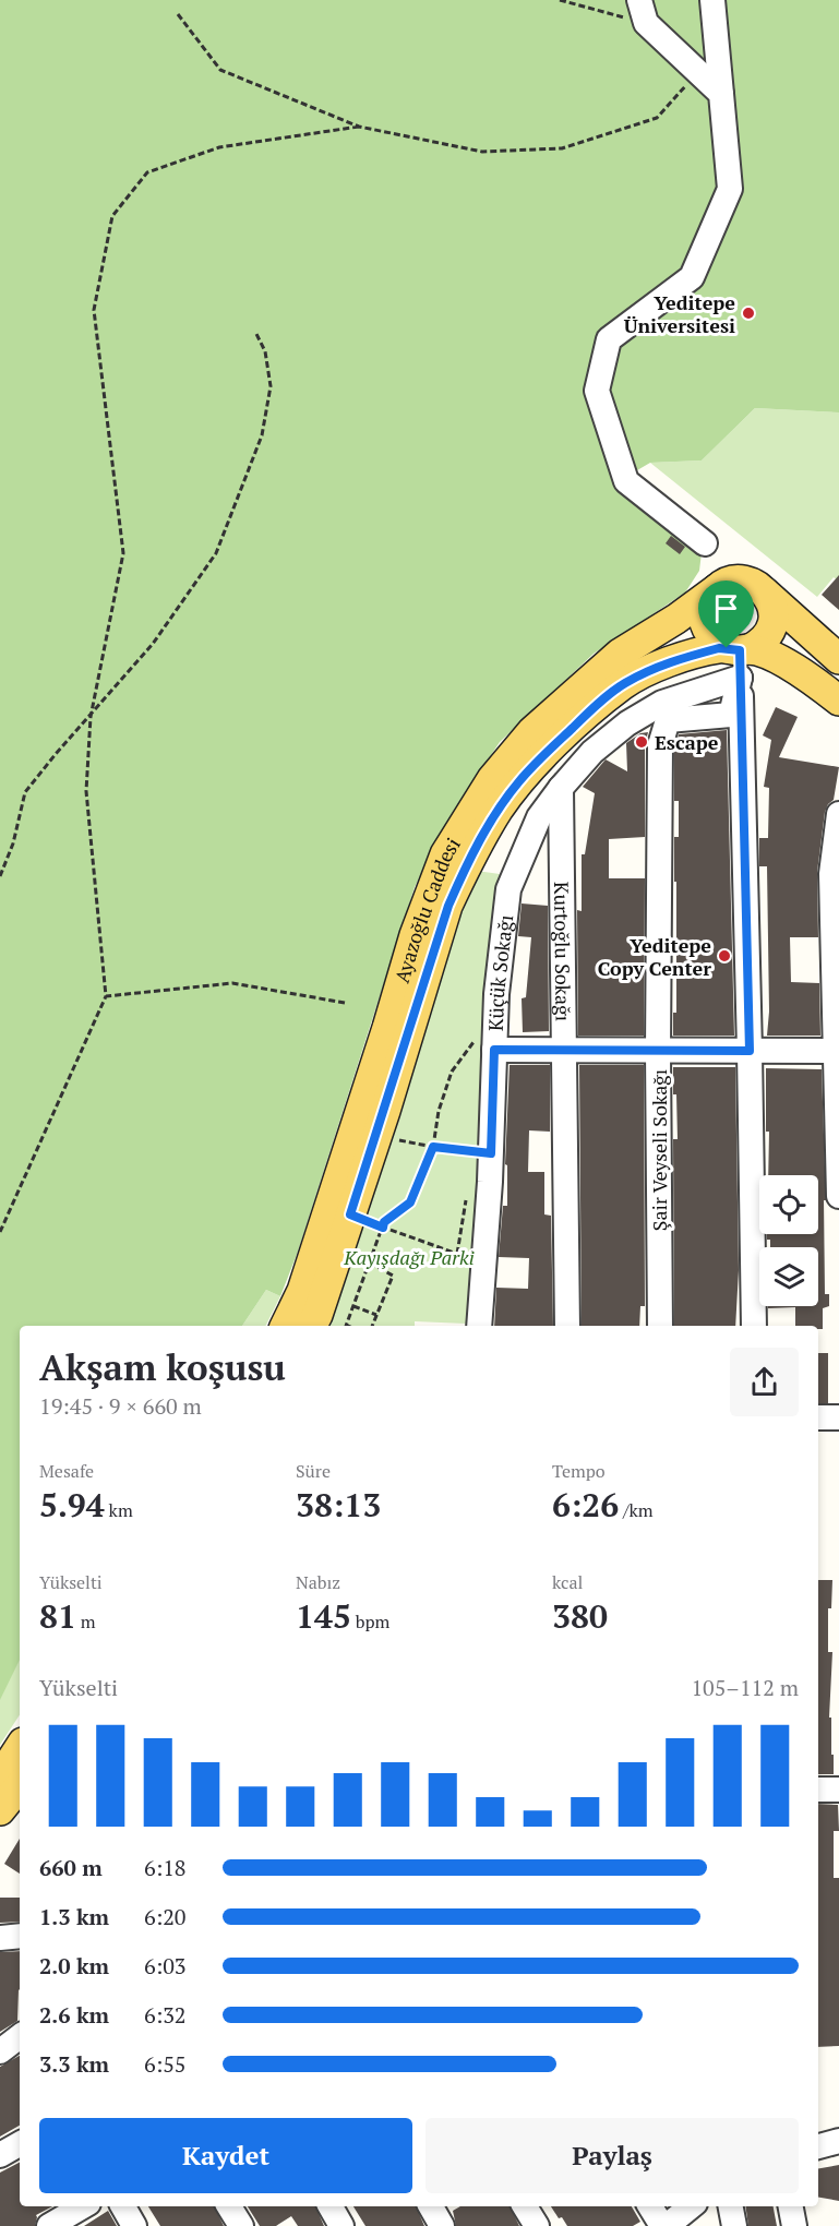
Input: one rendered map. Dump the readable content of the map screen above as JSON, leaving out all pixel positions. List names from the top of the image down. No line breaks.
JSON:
{"streets":{"main road":["Ayazoğlu Caddesi"],"street":["Kurtoğlu Sokağı","Küçük Sokağı","Şair Veyseli Sokağı"]},"crossings":[["Ayazoğlu Caddesi","Şair Veyseli Sokağı"],["Kurtoğlu Sokağı","Küçük Sokağı"]],"parks":["Kayışdağı Parki"],"places":["Yeditepe Üniversitesi","Escape","Yeditepe Copy Center"],"page":{"heading":["Akşam koşusu","19:45 · 9 × 660 m"],"stats":[["Mesafe","5.94 km"],["Süre","38:13"],["Tempo","6:26 /km"],["Yükselti","81 m"],["Nabız","145 bpm"],["kcal","380"]],"chart":["Yükselti","105–112 m"],"list":[{"name":"660 m","note":"6:18"},{"name":"1.3 km","note":"6:20"},{"name":"2.0 km","note":"6:03"},{"name":"2.6 km","note":"6:32"},{"name":"3.3 km","note":"6:55"}],"buttons":["Kaydet","Paylaş"]}}
